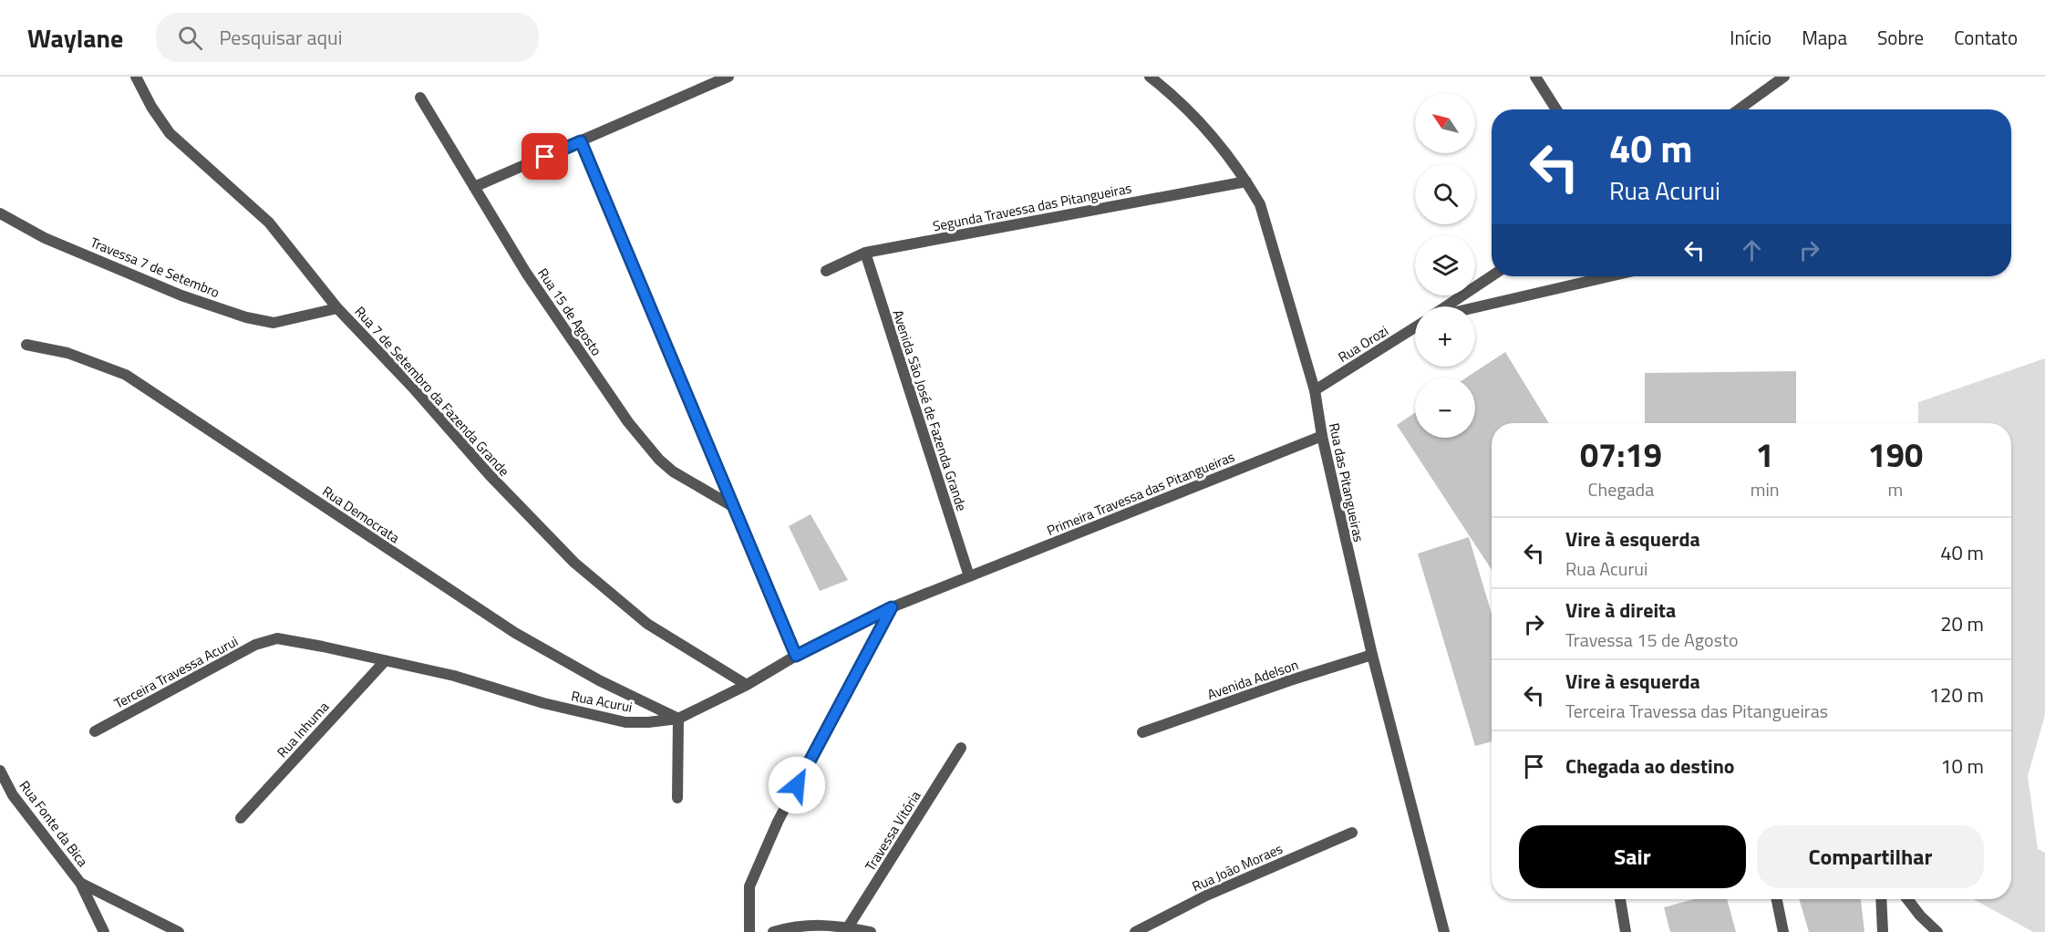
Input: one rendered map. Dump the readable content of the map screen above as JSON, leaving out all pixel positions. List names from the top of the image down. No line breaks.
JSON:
{"streets":{"street":["Segunda Travessa das Pitangueiras","Travessa 7 de Setembro","Rua 15 de Agosto","Rua Orozi","Rua 7 de Setembro da Fazenda Grande","Avenida São José de Fazenda Grande","Rua das Pitangueiras","Primeira Travessa das Pitangueiras","Rua Democrata","Terceira Travessa Acurui","Avenida Adelson","Rua Acurui","Rua Inhuma","Rua Fonte da Bica","Travessa Vitória","Rua João Moraes"]},"crossings":[["Segunda Travessa das Pitangueiras","Avenida São José de Fazenda Grande"],["Segunda Travessa das Pitangueiras","Rua das Pitangueiras"],["Travessa 7 de Setembro","Rua 7 de Setembro da Fazenda Grande"],["Rua Orozi","Rua das Pitangueiras"],["Rua 7 de Setembro da Fazenda Grande","Rua Acurui"],["Avenida São José de Fazenda Grande","Primeira Travessa das Pitangueiras"],["Avenida São José de Fazenda Grande","Rua Acurui"],["Rua das Pitangueiras","Primeira Travessa das Pitangueiras"],["Rua das Pitangueiras","Avenida Adelson"],["Primeira Travessa das Pitangueiras","Rua Acurui"],["Rua Democrata","Rua Acurui"],["Terceira Travessa Acurui","Rua Acurui"],["Rua Acurui","Rua Inhuma"]],"north":"top left","page":{"header":"Waylane","search":"Pesquisar aqui","nav":["Início","Mapa","Sobre","Contato"],"map_buttons":["+","−"],"turn":["40 m","Rua Acurui"],"eta":["07:19","Chegada","1","min","190","m"],"list":[{"name":"Vire à esquerda","note":"Rua Acurui","value":"40 m"},{"name":"Vire à direita","note":"Travessa 15 de Agosto","value":"20 m"},{"name":"Vire à esquerda","note":"Terceira Travessa das Pitangueiras","value":"120 m"},{"name":"Chegada ao destino","value":"10 m"}],"buttons":["Sair","Compartilhar"]}}
